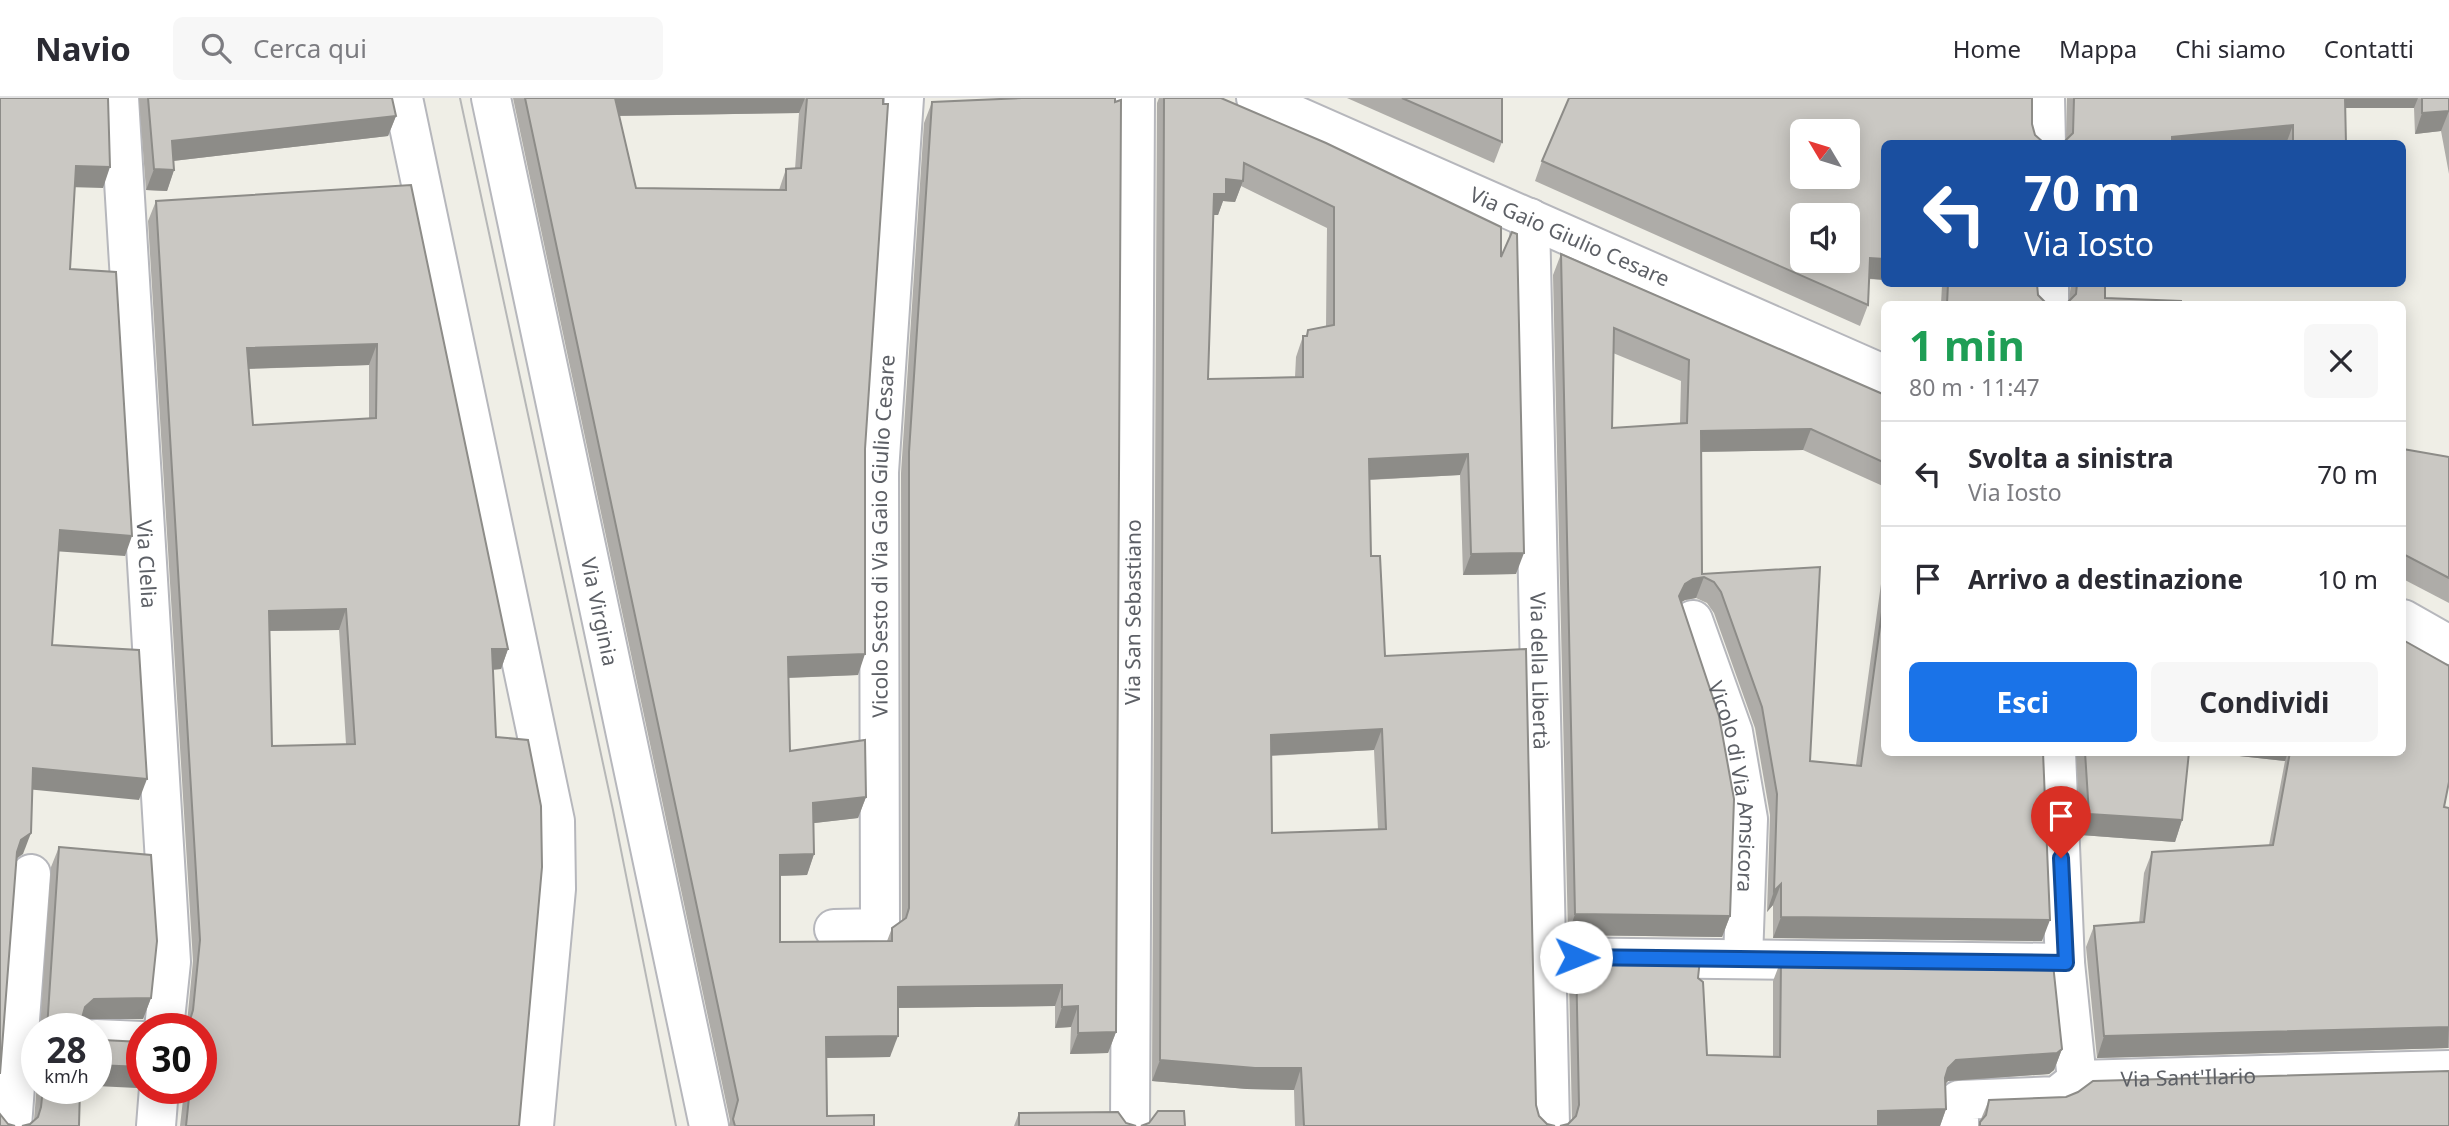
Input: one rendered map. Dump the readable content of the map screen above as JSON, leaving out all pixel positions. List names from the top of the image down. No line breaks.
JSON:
{"streets":{"street":["Via Gaio Giulio Cesare","Vicolo Sesto di Via Gaio Giulio Cesare","Via Clelia","Via Virginia","Via San Sebastiano","Via della Libertà","Vicolo di Via Amsicora","Via Sant'Ilario"]},"crossings":[["Via Gaio Giulio Cesare","Via della Libertà"]],"north":"top left","page":{"header":"Navio","search":"Cerca qui","nav":["Home","Mappa","Chi siamo","Contatti"],"turn":["70 m","Via Iosto"],"heading":["1 min","80 m · 11:47"],"list":[{"name":"Svolta a sinistra","note":"Via Iosto","value":"70 m"},{"name":"Arrivo a destinazione","value":"10 m"}],"buttons":["Esci","Condividi"],"speed":"28 km/h","limit":"30"}}
